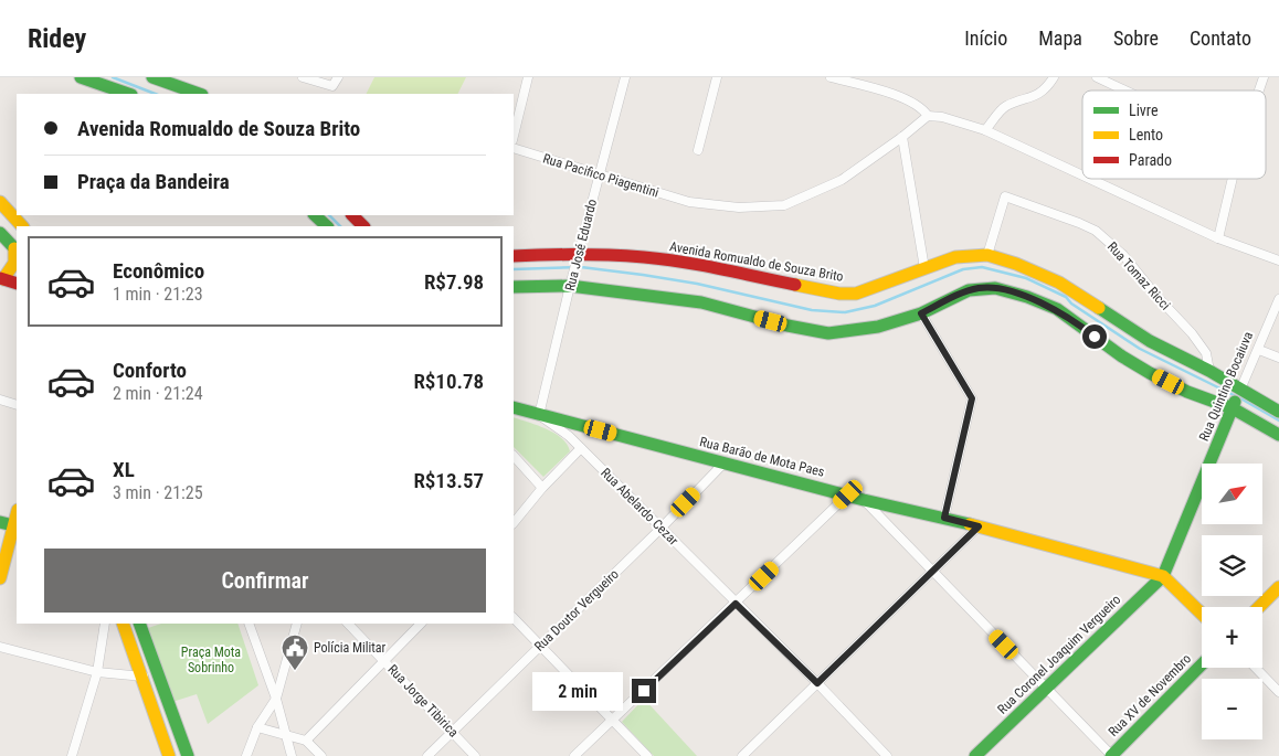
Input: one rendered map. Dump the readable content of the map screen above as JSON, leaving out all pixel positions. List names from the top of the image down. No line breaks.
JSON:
{"streets":{"main road":["Avenida Romualdo de Souza Brito","Rua Quintino Bocaiuva","Rua Barão de Mota Paes","Rua Coronel Joaquim Vergueiro","Rua XV de Novembro"],"street":["Rua Pacifico Piagentini","Rua José Eduardo","Rua Tomaz Ricci","Rua Abelardo Cezar","Rua Doutor Vergueiro","Rua Jorge Tibirica"]},"crossings":[["Rua Pacifico Piagentini","Rua José Eduardo"],["Rua José Eduardo","Avenida Romualdo de Souza Brito"],["Rua José Eduardo","Rua Barão de Mota Paes"],["Rua José Eduardo","Rua Abelardo Cezar"],["Avenida Romualdo de Souza Brito","Rua Tomaz Ricci"],["Avenida Romualdo de Souza Brito","Rua Quintino Bocaiuva"],["Rua Quintino Bocaiuva","Rua Barão de Mota Paes"],["Rua Quintino Bocaiuva","Rua Coronel Joaquim Vergueiro"],["Rua Barão de Mota Paes","Rua Abelardo Cezar"],["Rua Barão de Mota Paes","Rua Doutor Vergueiro"],["Rua Barão de Mota Paes","Rua Coronel Joaquim Vergueiro"],["Rua Abelardo Cezar","Rua Doutor Vergueiro"],["Rua Doutor Vergueiro","Rua Jorge Tibirica"]],"parks":["Praça Mota Sobrinho"],"places":{"public building":["Polícia Militar"]},"legend":["Livre","Lento","Parado"],"north":"top right","page":{"header":"Ridey","nav":["Início","Mapa","Sobre","Contato"],"banner":["Avenida Romualdo de Souza Brito","Praça da Bandeira"],"list":[{"name":"Econômico","note":"1 min · 21:23","value":"R$7.98"},{"name":"Conforto","note":"2 min · 21:24","value":"R$10.78"},{"name":"XL","note":"3 min · 21:25","value":"R$13.57"}],"map_buttons":["+","−"],"buttons":"Confirmar","bubble":"2 min"}}
